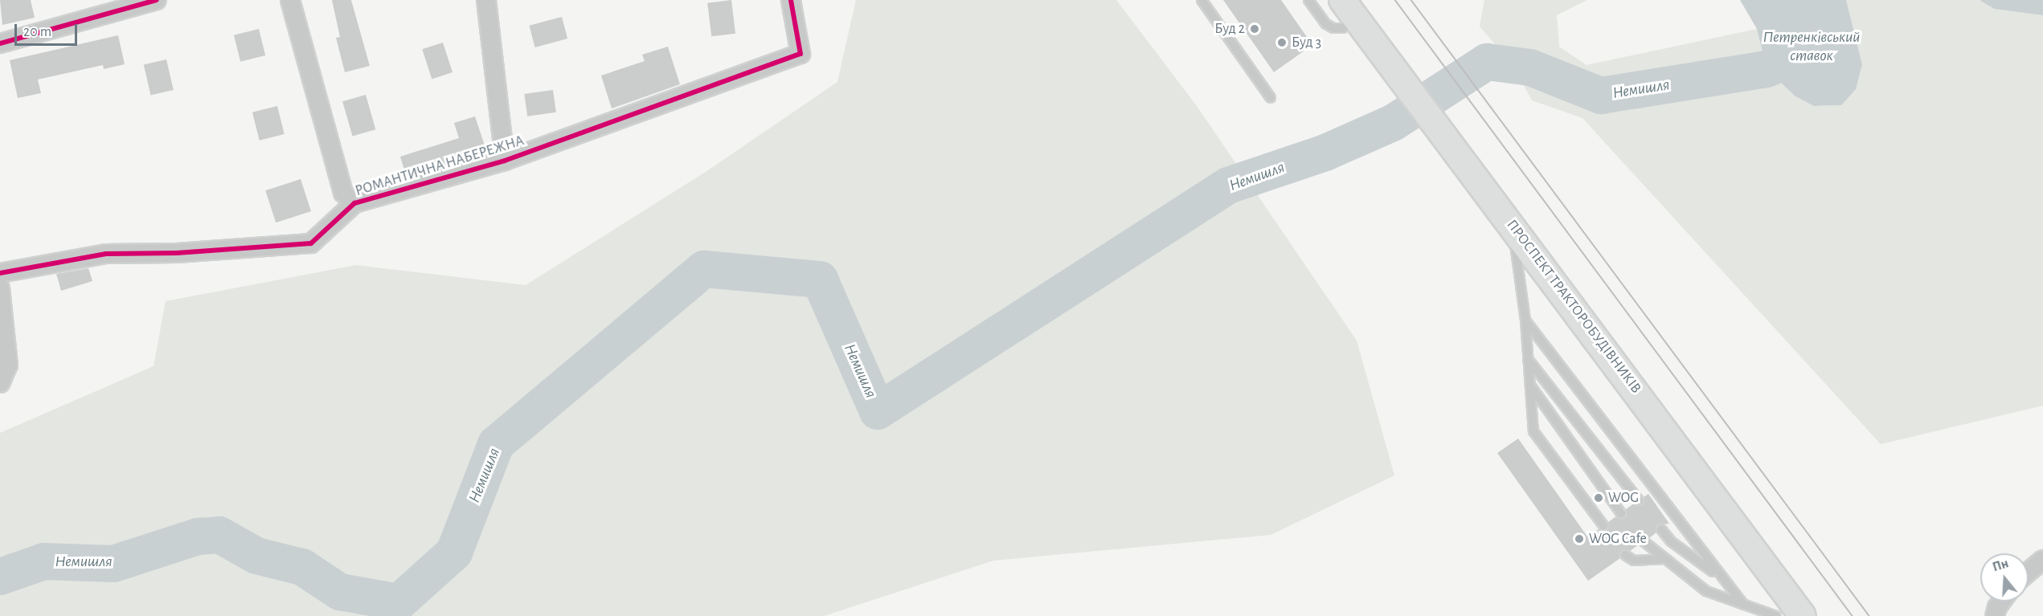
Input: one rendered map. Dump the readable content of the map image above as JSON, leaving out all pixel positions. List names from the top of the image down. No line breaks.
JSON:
{"streets":{"main road":["ПРОСПЕКТ ТРАКТОРОБУДІВНИКІВ"],"street":["РОМАНТИЧНА НАБЕРЕЖНА"]},"water":["Петренківський ставок","Немишля"],"places":["Буд 2","Буд 3","WOG","WOG Cafe"],"scale_bar":"20 m","north":"top"}
